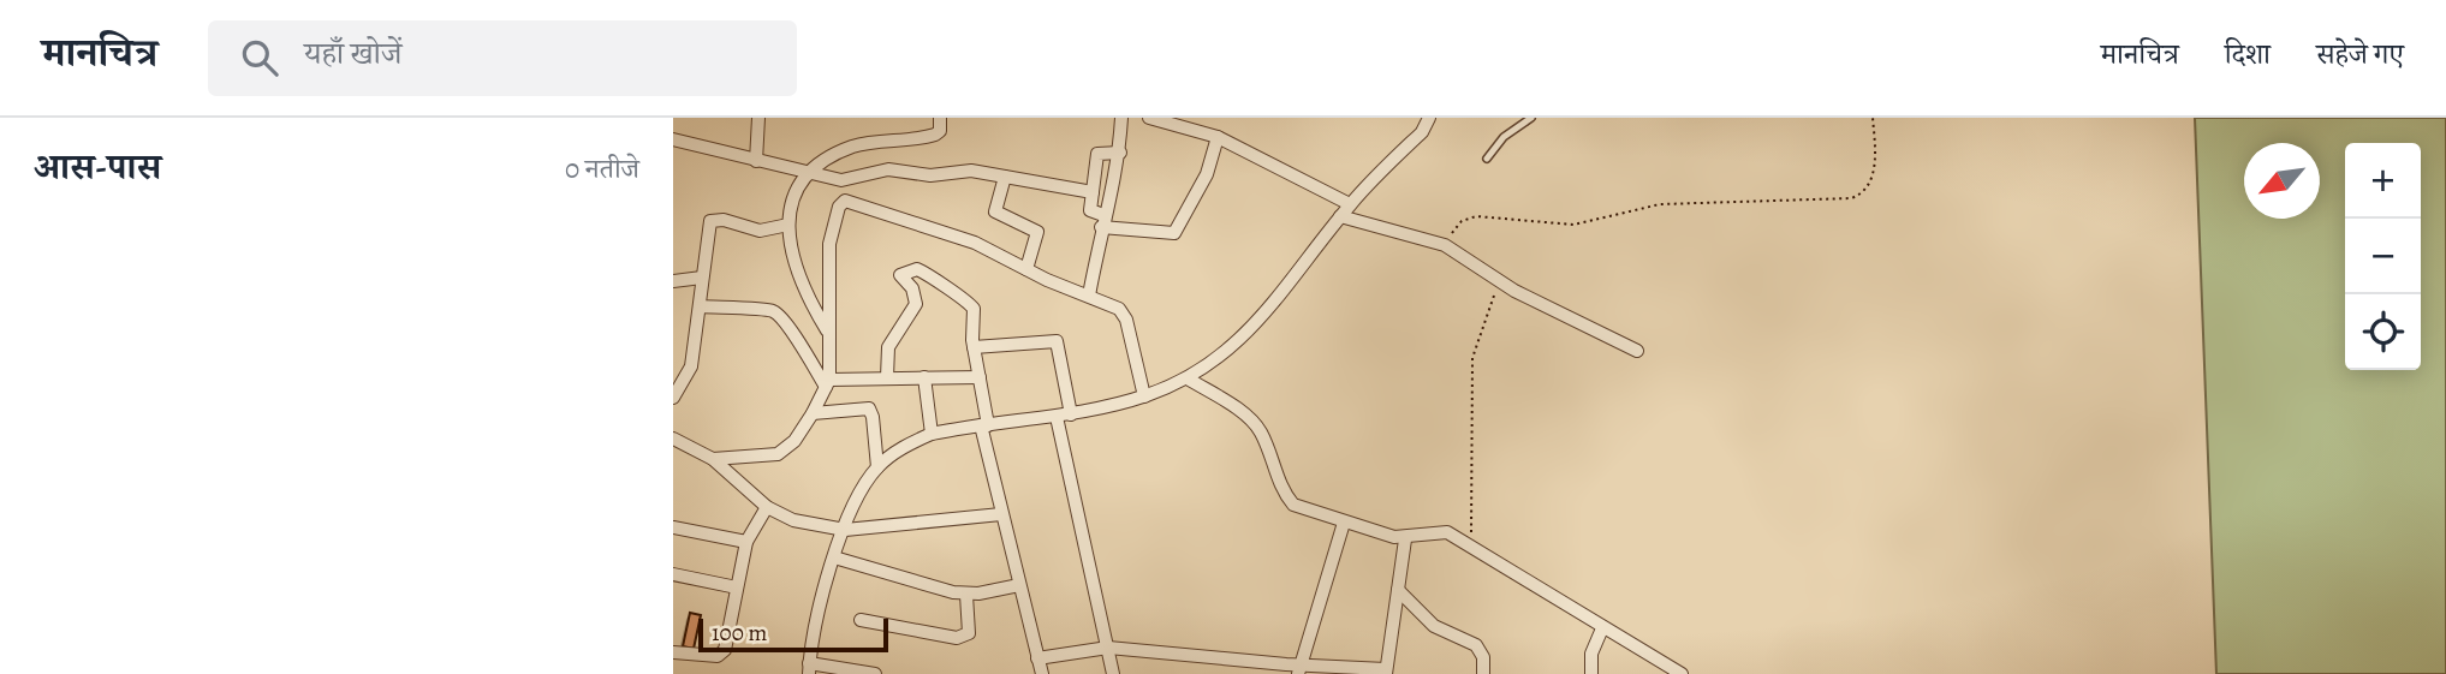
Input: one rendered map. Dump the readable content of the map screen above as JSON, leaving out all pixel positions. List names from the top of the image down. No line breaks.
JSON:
{"scale_bar":"100 m","north":"bottom left","page":{"header":"मानचित्र","search":"यहाँ खोजें","nav":["मानचित्र","दिशा","सहेजे गए"],"heading":["आस-पास","0 नतीजे"],"map_buttons":["+","−"],"scale":"100 m"}}
